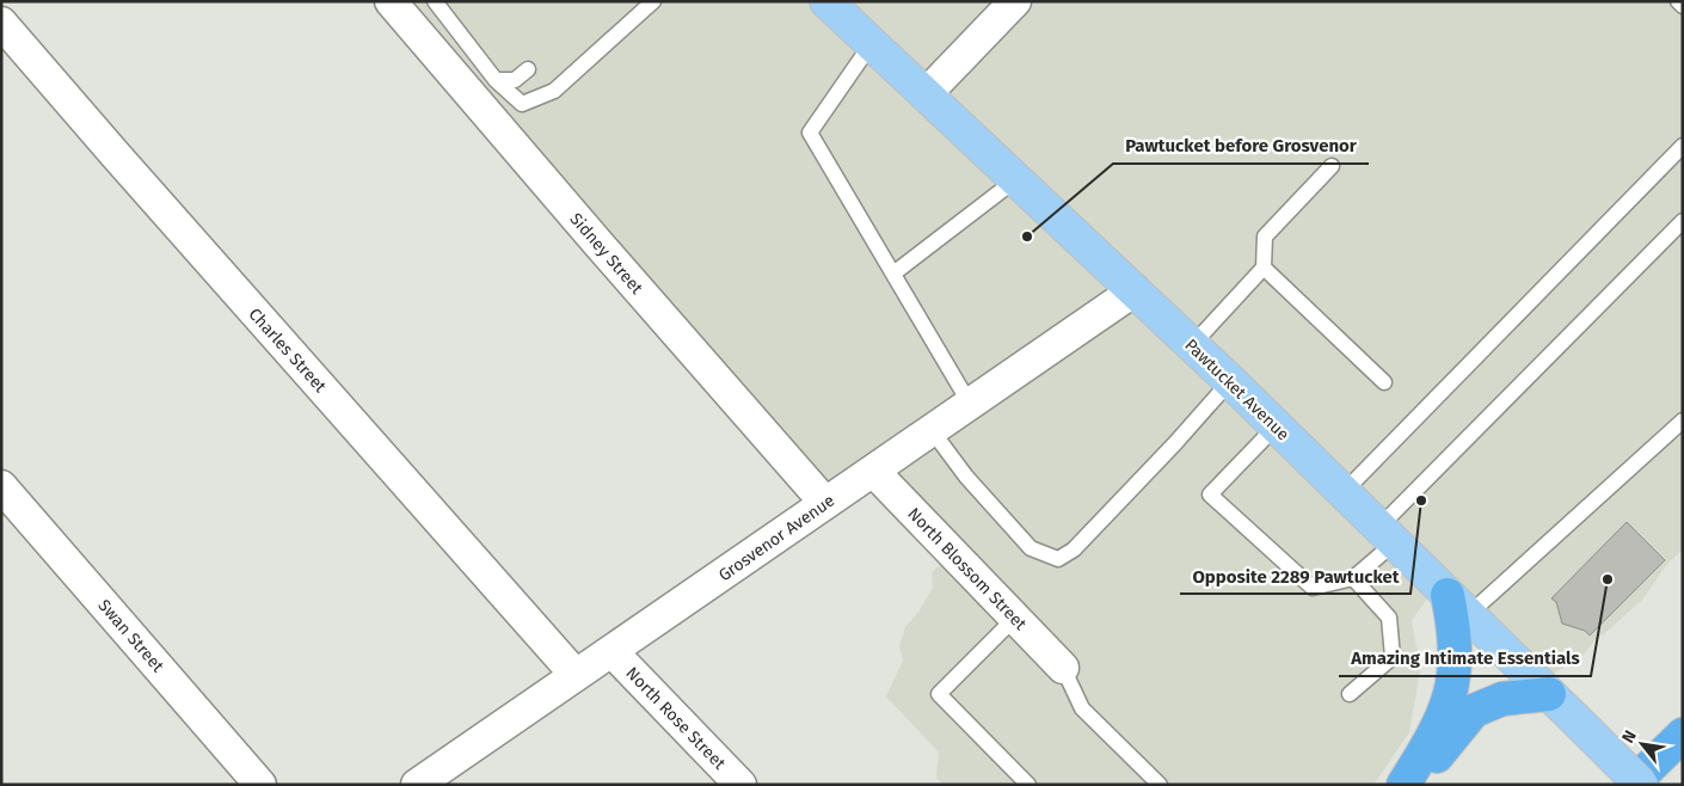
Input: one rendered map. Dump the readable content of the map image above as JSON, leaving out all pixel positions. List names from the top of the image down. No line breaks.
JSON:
{"streets":{"main road":["Pawtucket Avenue"],"street":["Sidney Street","Charles Street","Grosvenor Avenue","North Blossom Street","Swan Street","North Rose Street"]},"crossings":[["Sidney Street","Grosvenor Avenue"],["Charles Street","Grosvenor Avenue"],["Pawtucket Avenue","Grosvenor Avenue"],["Grosvenor Avenue","North Blossom Street"],["Grosvenor Avenue","North Rose Street"]],"places":["Pawtucket before Grosvenor","Opposite 2289 Pawtucket","Amazing Intimate Essentials"],"north":"top left"}
